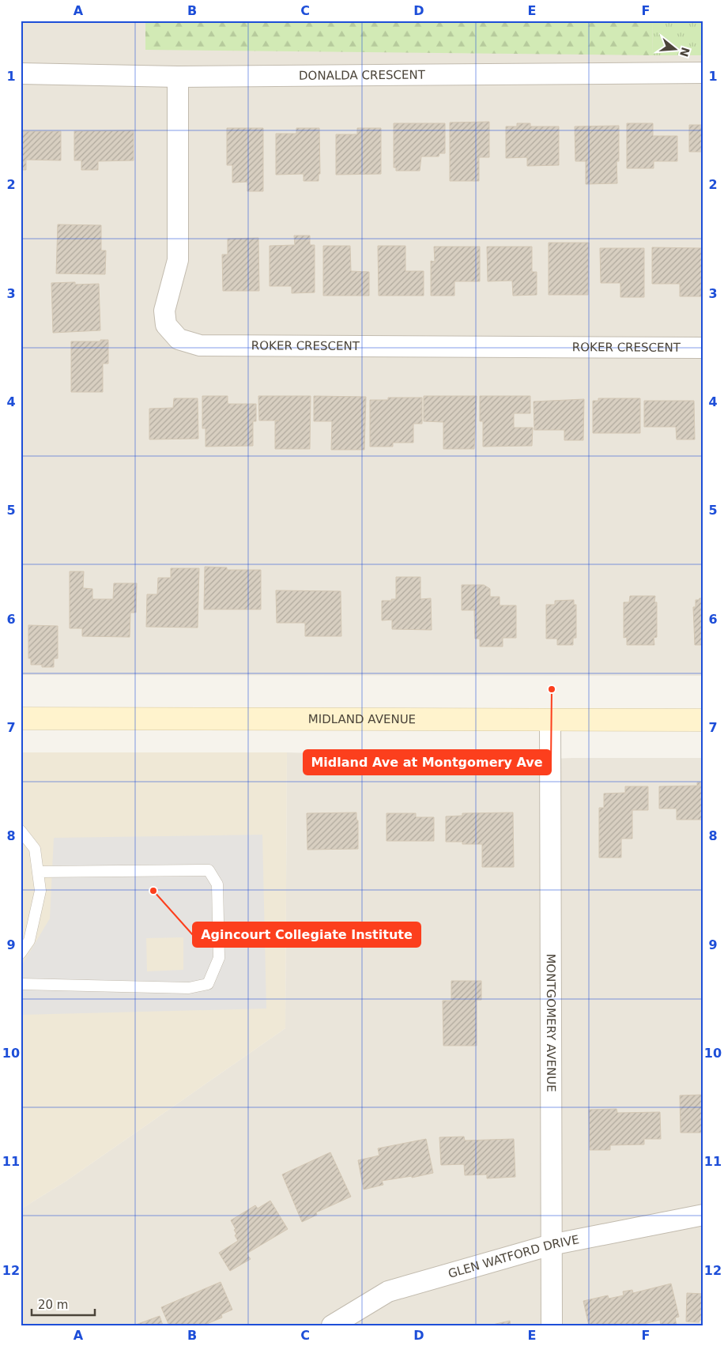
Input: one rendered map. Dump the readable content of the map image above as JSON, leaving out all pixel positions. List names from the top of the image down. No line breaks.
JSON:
{"streets":{"main road":["MIDLAND AVENUE"],"street":["DONALDA CRESCENT","ROKER CRESCENT","MONTGOMERY AVENUE","GLEN WATFORD DRIVE"]},"crossings":[["DONALDA CRESCENT","ROKER CRESCENT"],["MIDLAND AVENUE","MONTGOMERY AVENUE"],["MONTGOMERY AVENUE","GLEN WATFORD DRIVE"]],"places":["Midland Ave at Montgomery Ave","Agincourt Collegiate Institute"],"scale_bar":"20 m","north":"right","grid":{"columns":["A","B","C","D","E","F"],"rows":["1","2","3","4","5","6","7","8","9","10","11","12"]}}
